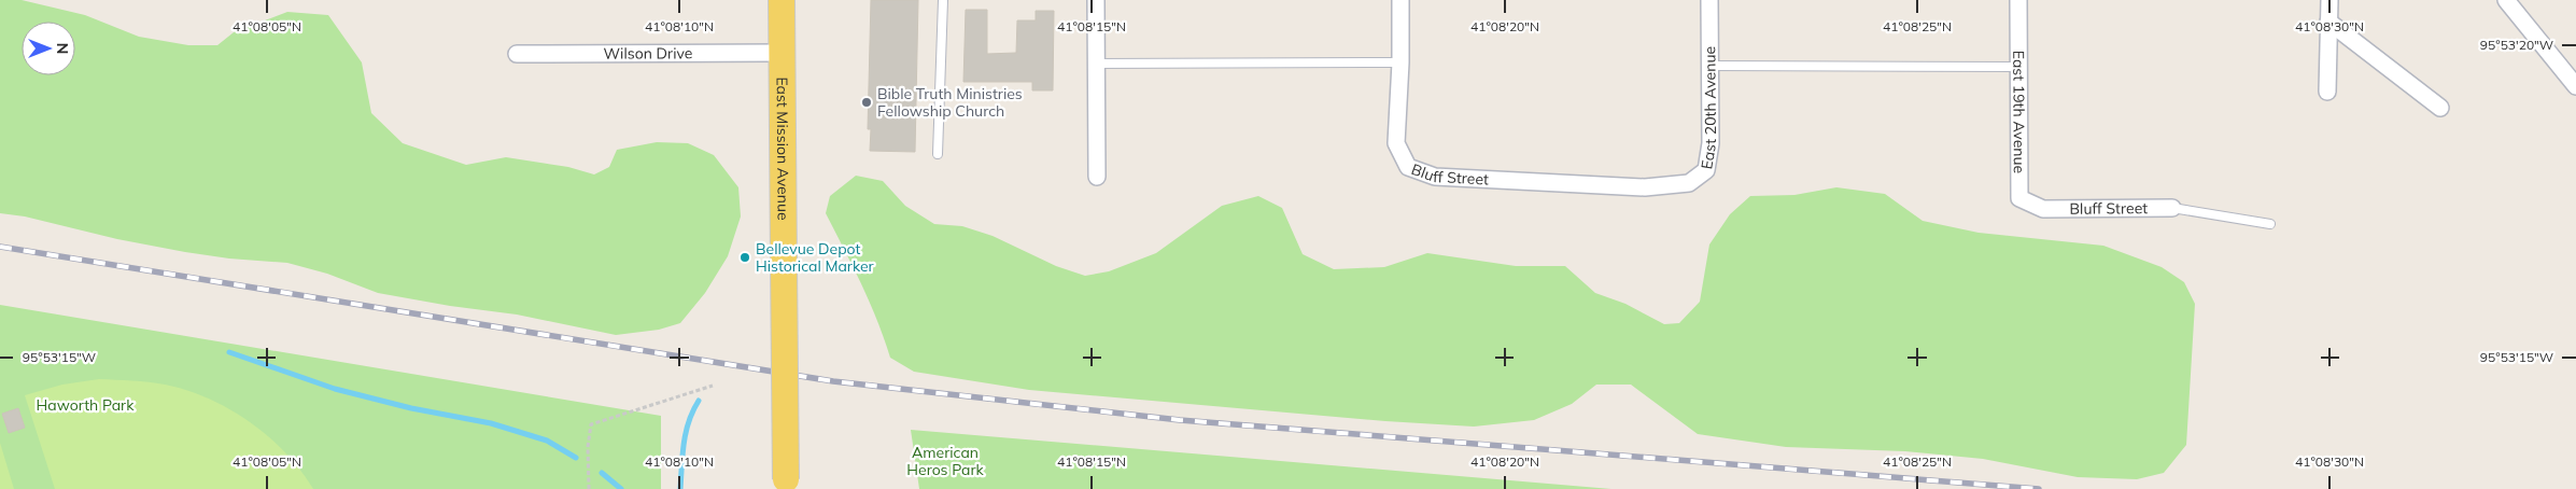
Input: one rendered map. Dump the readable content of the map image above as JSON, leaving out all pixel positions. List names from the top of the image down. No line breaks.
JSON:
{"streets":{"main road":["East Mission Avenue"],"street":["Wilson Drive","East 20th Avenue","East 19th Avenue","Bluff Street"]},"crossings":[["Wilson Drive","East Mission Avenue"],["East 20th Avenue","Bluff Street"],["East 19th Avenue","Bluff Street"]],"parks":["Haworth Park","American Heros Park"],"places":["Bible Truth Ministries Fellowship Church","Bellevue Depot Historical Marker"],"north":"right","coordinates":["41°08'05\"N","41°08'10\"N","41°08'15\"N","41°08'20\"N","41°08'25\"N","41°08'30\"N","95°53'20\"W","95°53'15\"W"]}
